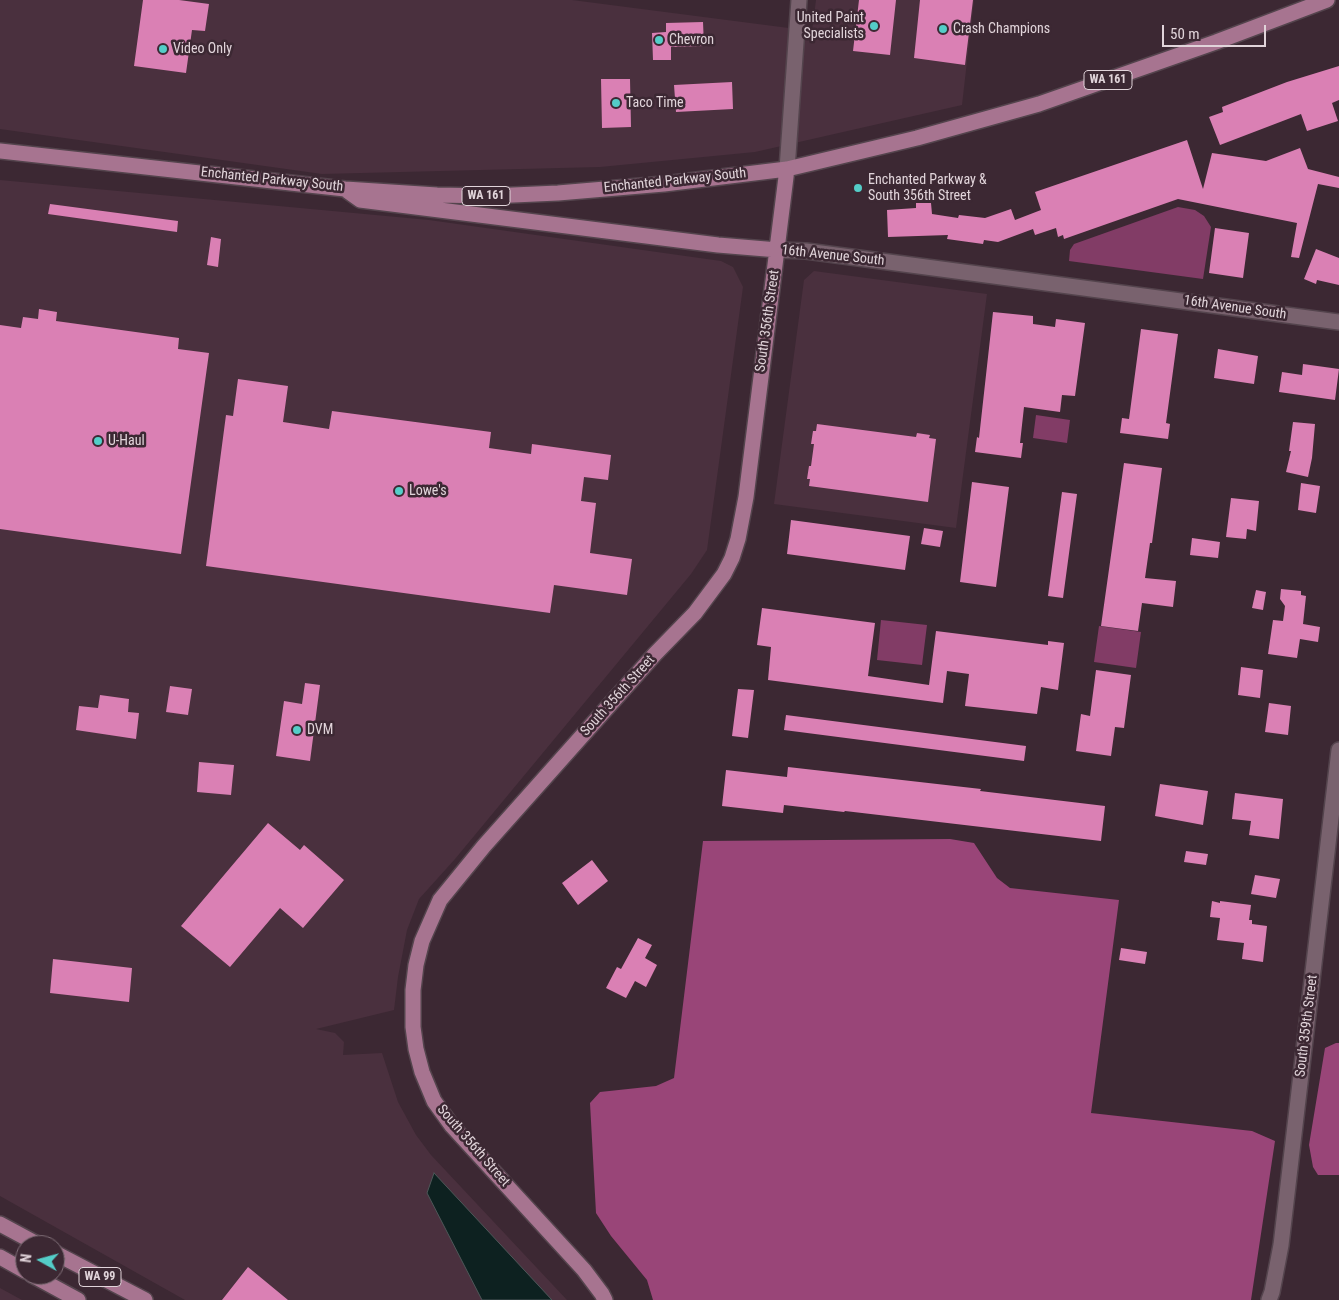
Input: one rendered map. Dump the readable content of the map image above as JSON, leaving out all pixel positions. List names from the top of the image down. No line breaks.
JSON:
{"streets":{"main road":["WA 161","Enchanted Parkway South","16th Avenue South","South 356th Street","WA 99"],"street":["South 359th Street"]},"crossings":[["Enchanted Parkway South","16th Avenue South"],["Enchanted Parkway South","South 356th Street"],["16th Avenue South","South 356th Street"]],"places":["United Paint Specialists","Crash Champions","Chevron","Video Only","Taco Time","Enchanted Parkway & South 356th Street","U-Haul","Lowe's","DVM"],"scale_bar":"50 m","north":"left"}
